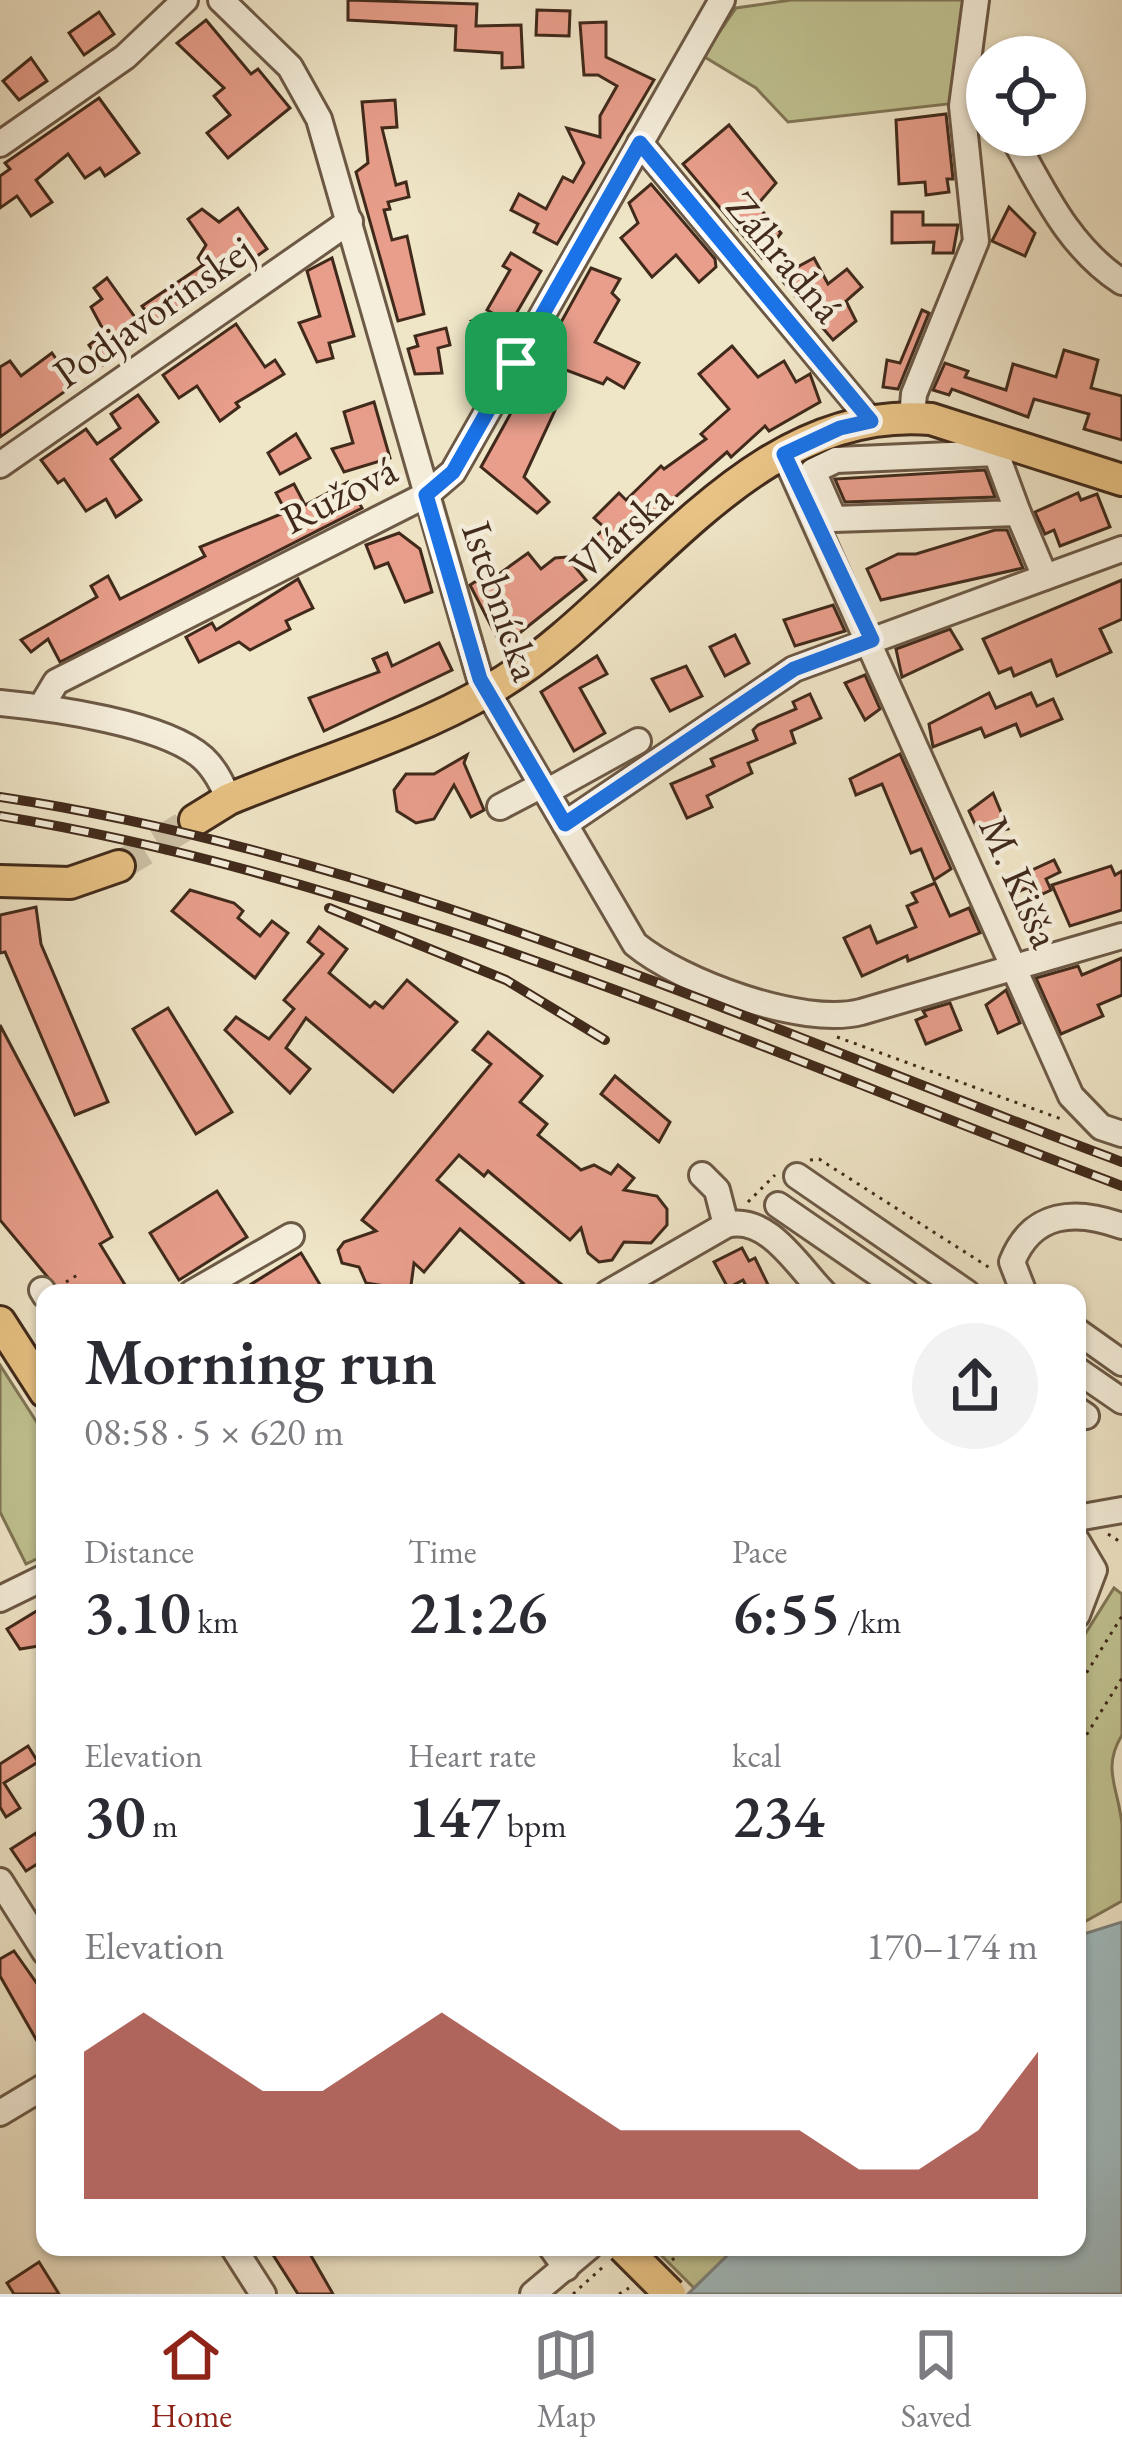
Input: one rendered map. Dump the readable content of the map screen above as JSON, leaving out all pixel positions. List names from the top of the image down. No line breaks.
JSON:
{"streets":{"main road":["Vlárska"],"street":["Záhradná","Podjavorinskej","Ružová","Istebnícka","M. Kišša"]},"crossings":[["Záhradná","Ružová"],["Záhradná","Vlárska"],["Podjavorinskej","Istebnícka"],["Ružová","Istebnícka"],["Vlárska","Istebnícka"],["Vlárska","M. Kišša"]],"page":{"heading":["Morning run","08:58 · 5 × 620 m"],"stats":[["Distance","3.10 km"],["Time","21:26"],["Pace","6:55 /km"],["Elevation","30 m"],["Heart rate","147 bpm"],["kcal","234"]],"chart":["Elevation","170–174 m"],"tabs":["Home","Map","Saved"]}}
